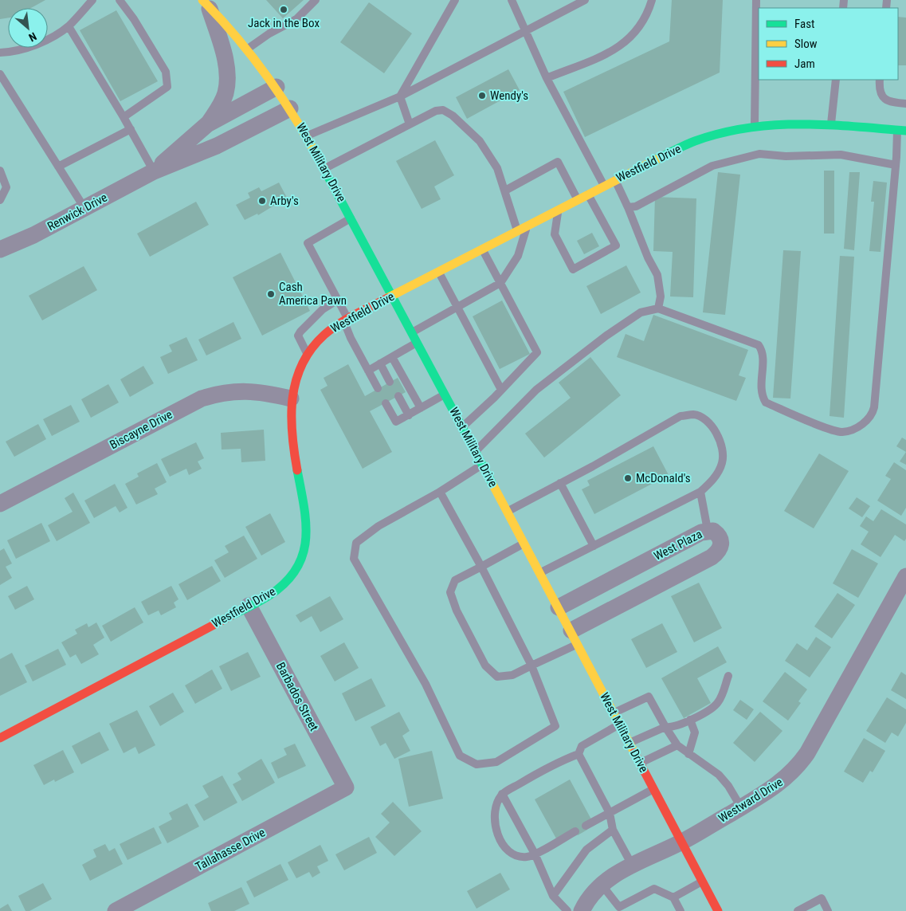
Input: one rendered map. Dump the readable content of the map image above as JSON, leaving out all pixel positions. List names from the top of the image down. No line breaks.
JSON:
{"streets":{"street":["West Military Drive","Westfield Drive","Renwick Drive","Biscayne Drive","West Plaza","Barbados Street","Westward Drive","Tallahasse Drive"]},"crossings":[["West Military Drive","Westfield Drive"],["West Military Drive","Renwick Drive"],["West Military Drive","West Plaza"],["West Military Drive","Westward Drive"],["Westfield Drive","Biscayne Drive"],["Westfield Drive","Barbados Street"],["Barbados Street","Tallahasse Drive"]],"places":["Jack in the Box","Wendy's","Arby's","Cash America Pawn","McDonald's"],"legend":["Fast","Slow","Jam"],"north":"bottom right"}
